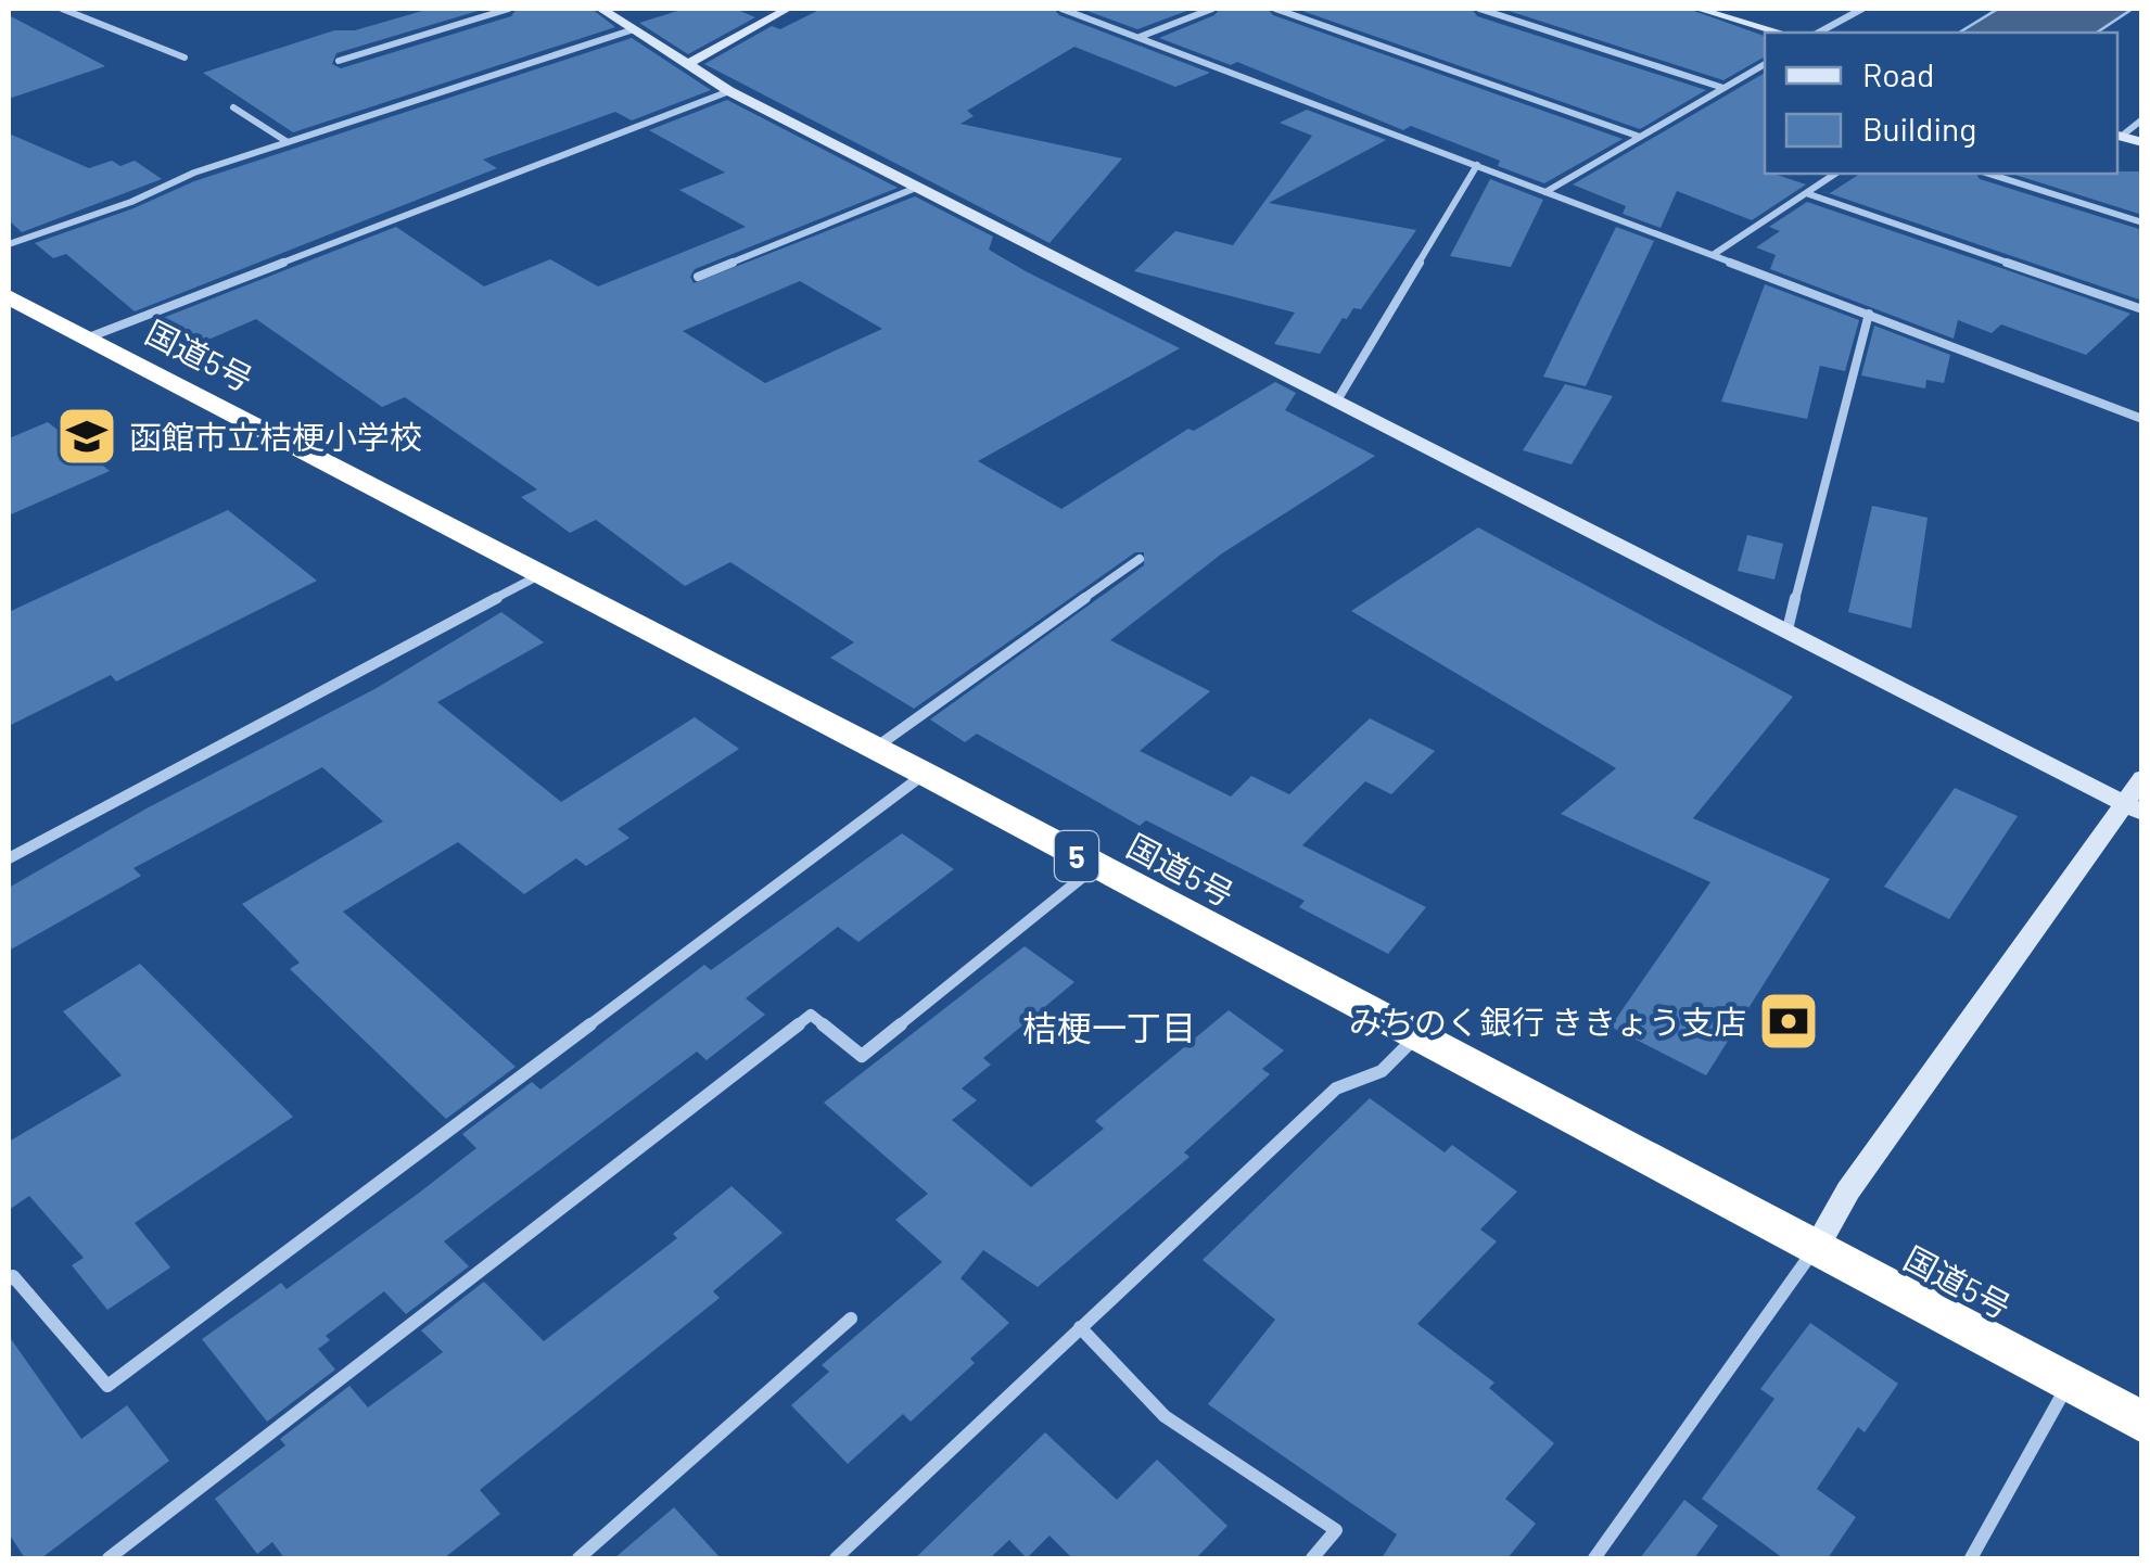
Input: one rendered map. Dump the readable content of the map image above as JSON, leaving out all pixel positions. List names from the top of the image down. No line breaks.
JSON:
{"streets":{"highway":["国道5号","5"]},"districts":["桔梗一丁目"],"places":{"school or university":["函館市立桔梗小学校"],"bank":["みちのく銀行 ききょう支店"]},"legend":["Road","Building"]}
